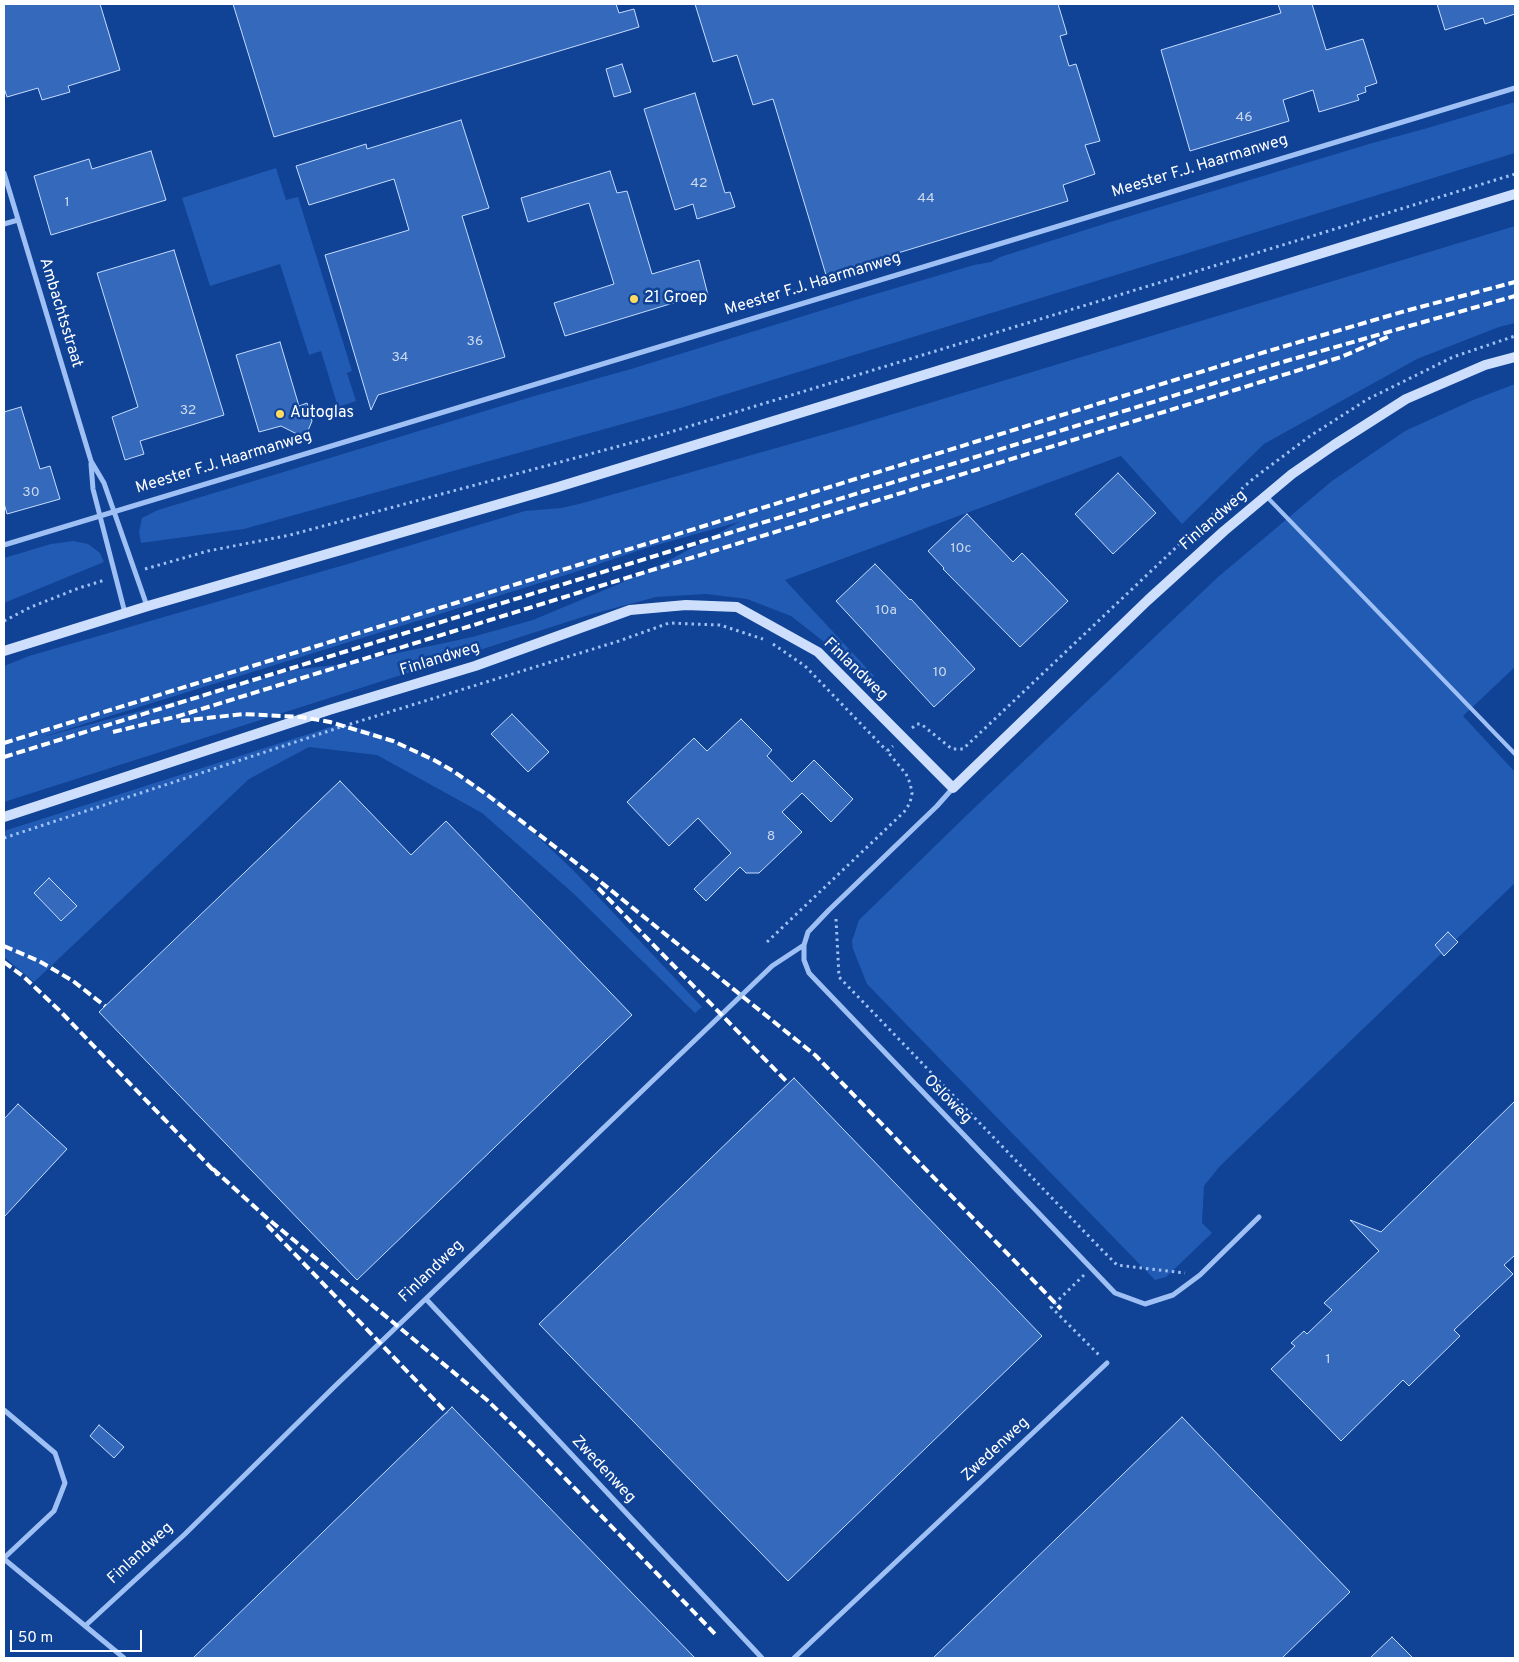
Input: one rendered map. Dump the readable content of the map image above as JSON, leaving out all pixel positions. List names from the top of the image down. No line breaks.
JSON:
{"streets":{"street":["Meester F.J. Haarmanweg","Ambachtsstraat","Finlandweg","Osloweg","Zwedenweg"]},"crossings":[["Meester F.J. Haarmanweg","Ambachtsstraat"],["Finlandweg","Osloweg"],["Finlandweg","Zwedenweg"]],"places":["21 Groep","Autoglas"],"house_numbers":["46","42","44","1","36","34","32","30","10c","10a","10","8","1"],"scale_bar":"50 m"}
